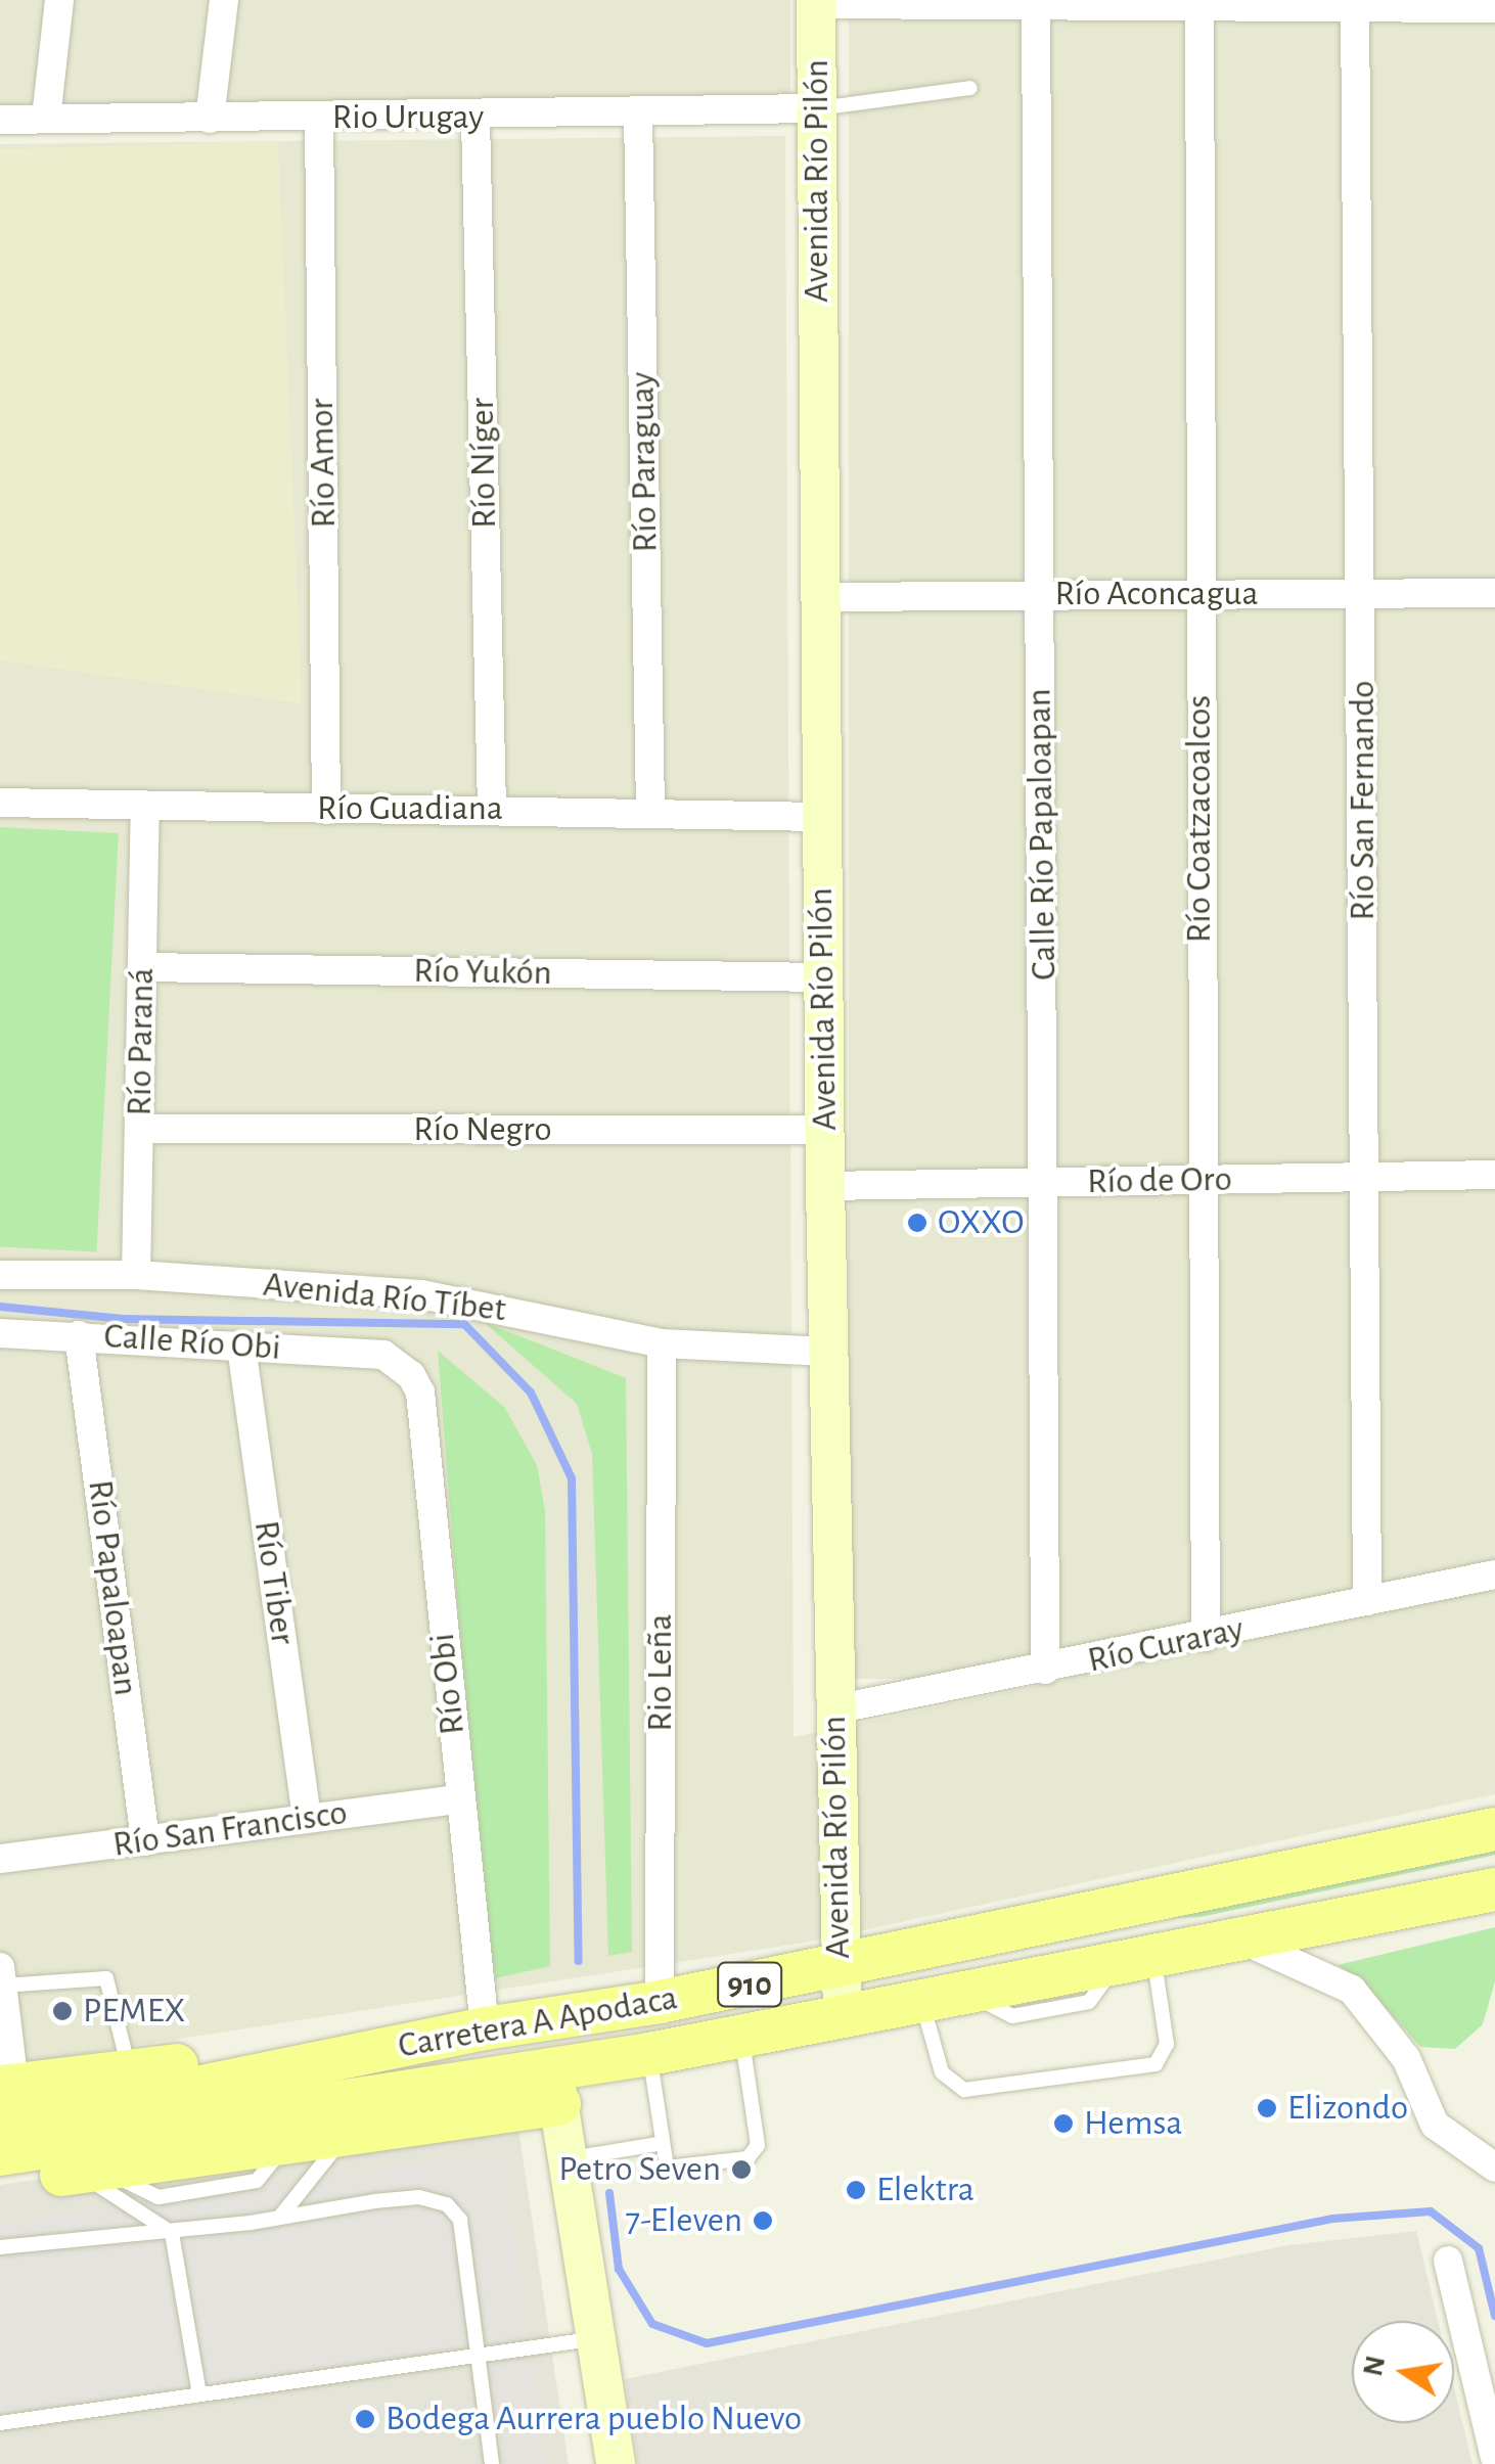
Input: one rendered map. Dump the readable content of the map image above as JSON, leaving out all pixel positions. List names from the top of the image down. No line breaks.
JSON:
{"streets":{"main road":["Avenida Río Pilón","910","Carretera A Apodaca"],"street":["Rio Urugay","Río Paraguay","Río Amor","Río Níger","Río Aconcagua","Río San Fernando","Río Guadiana","Río Coatzacoalcos","Calle Río Papaloapan","Río Yukón","Río Paraná","Río Negro","Río de Oro","Avenida Río Tíbet","Calle Río Obi","Río Tiber","Río Papaloapan","Río Curaray","Rio Leña","Río Obi","Río San Francisco"]},"crossings":[["Rio Urugay","Avenida Río Pilón"],["Rio Urugay","Río Paraguay"],["Rio Urugay","Río Amor"],["Rio Urugay","Río Níger"],["Avenida Río Pilón","Río Aconcagua"],["Avenida Río Pilón","Río Guadiana"],["Avenida Río Pilón","Río Yukón"],["Avenida Río Pilón","Río Negro"],["Avenida Río Pilón","Río de Oro"],["Avenida Río Pilón","Avenida Río Tíbet"],["Avenida Río Pilón","Río Curaray"],["Avenida Río Pilón","Carretera A Apodaca"],["Río Paraguay","Río Guadiana"],["Río Amor","Río Guadiana"],["Río Níger","Río Guadiana"],["Río Aconcagua","Río San Fernando"],["Río Aconcagua","Río Coatzacoalcos"],["Río Aconcagua","Calle Río Papaloapan"],["Río San Fernando","Río de Oro"],["Río San Fernando","Río Curaray"],["Río Guadiana","Río Paraná"],["Río Coatzacoalcos","Río de Oro"],["Río Coatzacoalcos","Río Curaray"],["Calle Río Papaloapan","Río de Oro"],["Calle Río Papaloapan","Río Curaray"],["Río Yukón","Río Paraná"],["Río Paraná","Río Negro"],["Río Paraná","Avenida Río Tíbet"],["Avenida Río Tíbet","Rio Leña"],["Calle Río Obi","Río Tiber"],["Calle Río Obi","Río Papaloapan"],["Calle Río Obi","Río Obi"],["Río Tiber","Río San Francisco"],["Río Papaloapan","Río San Francisco"],["Rio Leña","Carretera A Apodaca"],["Río Obi","Río San Francisco"],["Río Obi","Carretera A Apodaca"]],"places":["OXXO","PEMEX","Elizondo","Hemsa","Petro Seven","Elektra","7-Eleven","Bodega Aurrera pueblo Nuevo"],"north":"left"}
